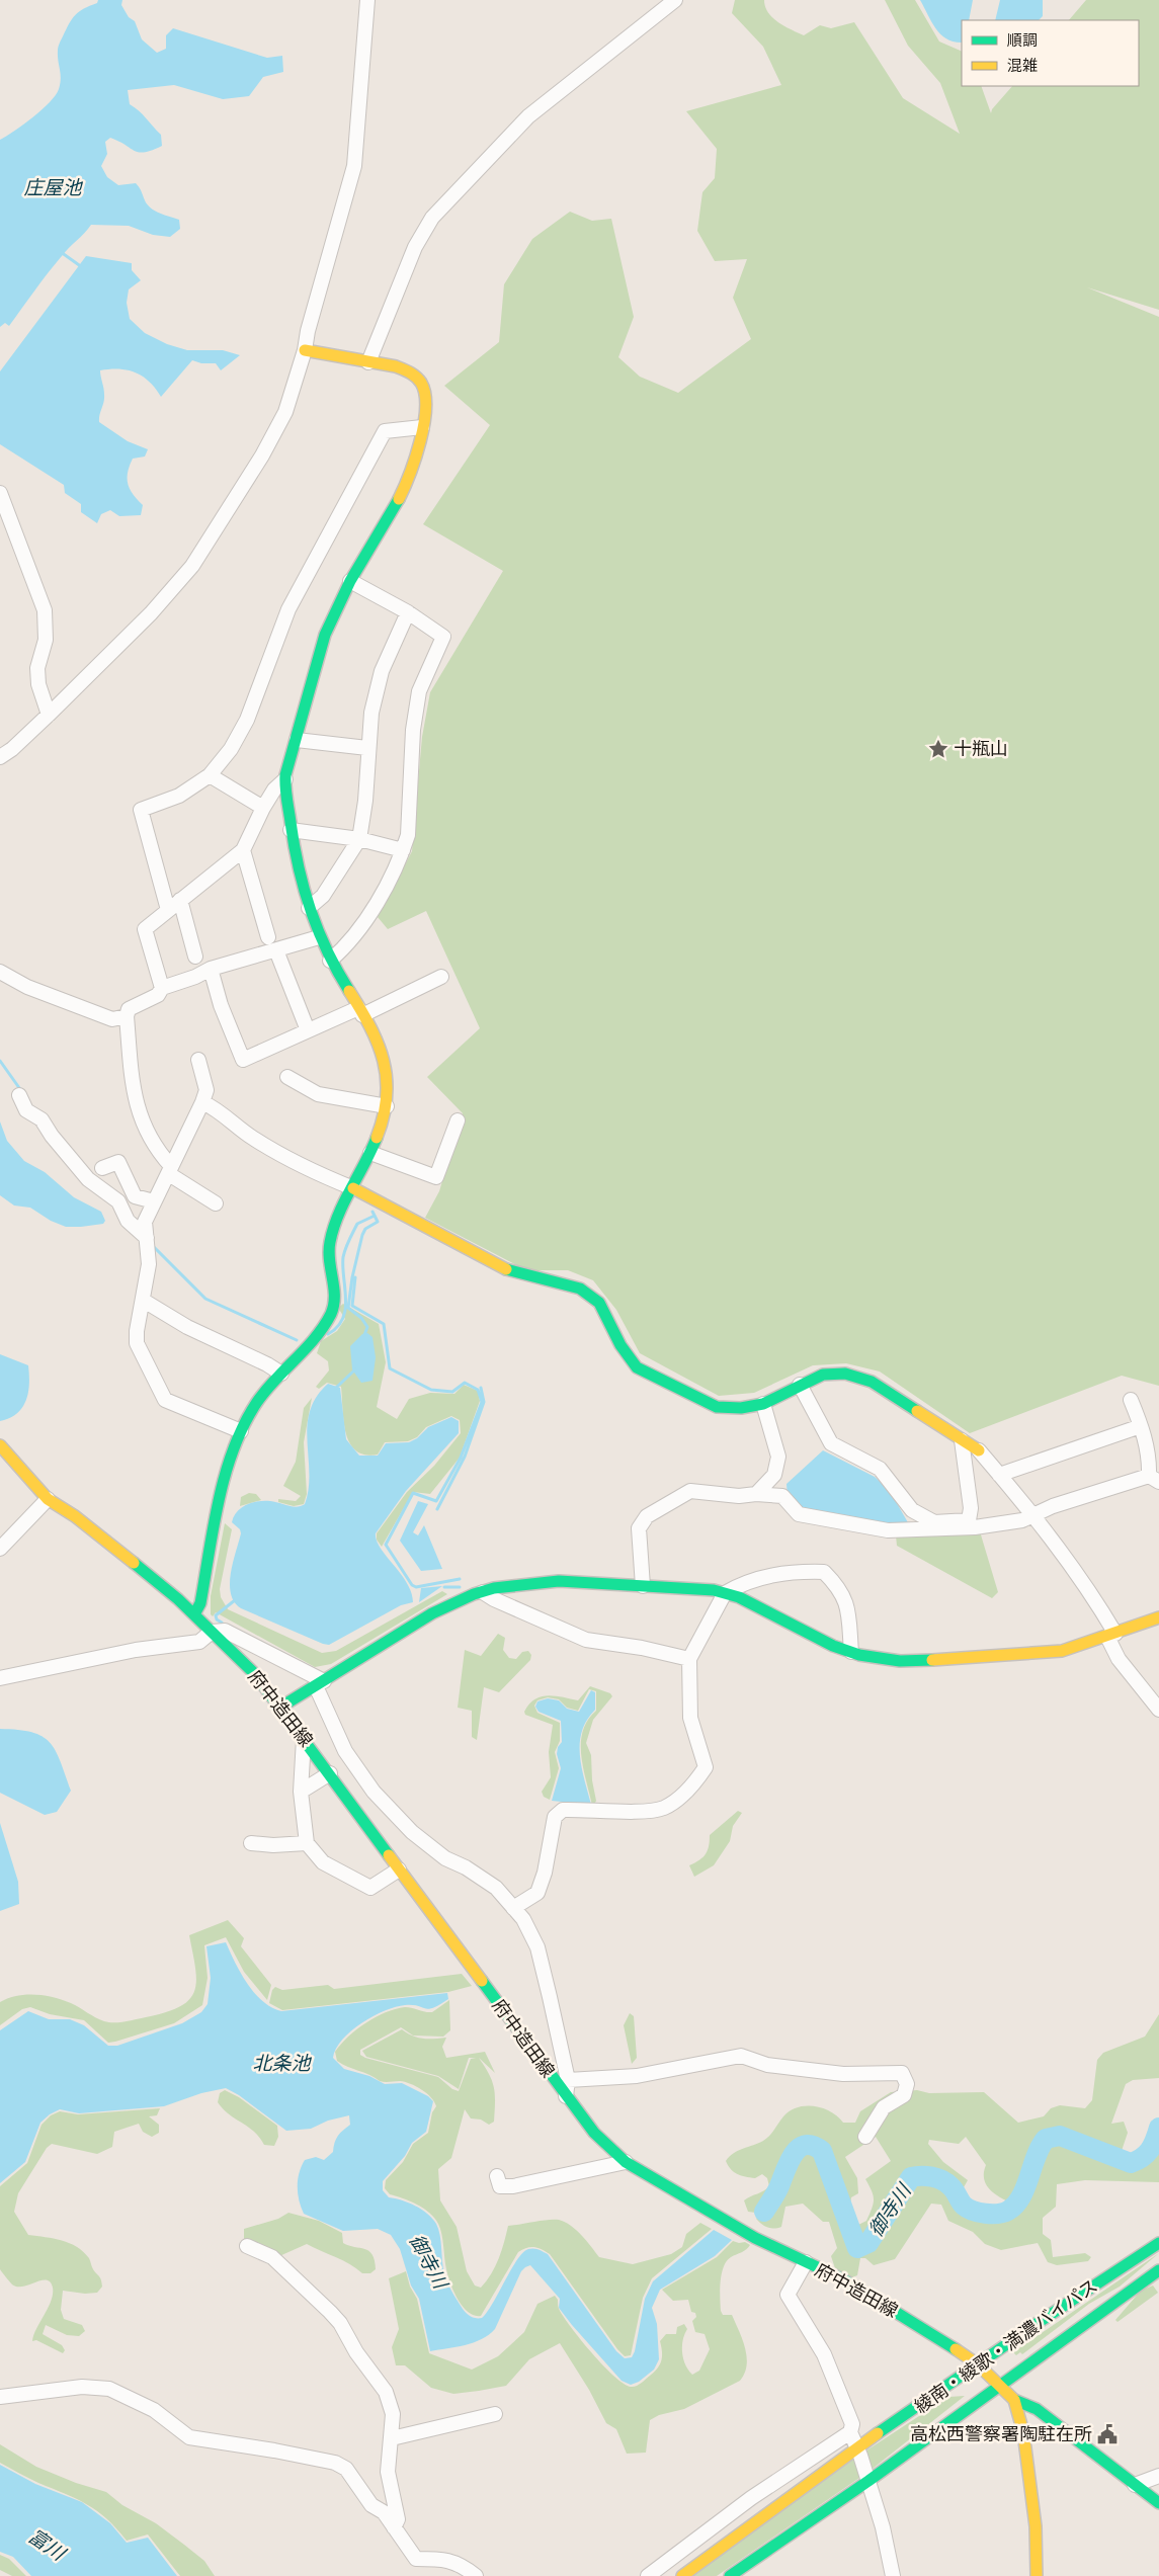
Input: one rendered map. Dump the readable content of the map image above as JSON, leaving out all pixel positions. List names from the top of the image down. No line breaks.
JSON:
{"streets":{"main road":["府中造田線","綾南・綾歌・満濃バイパス"]},"crossings":[["府中造田線","綾南・綾歌・満濃バイパス"]],"water":["庄屋池","北条池","御寺川","富川"],"places":{"place":["十瓶山"],"public building":["高松西警察署陶駐在所"]},"legend":["順調","混雑"]}
